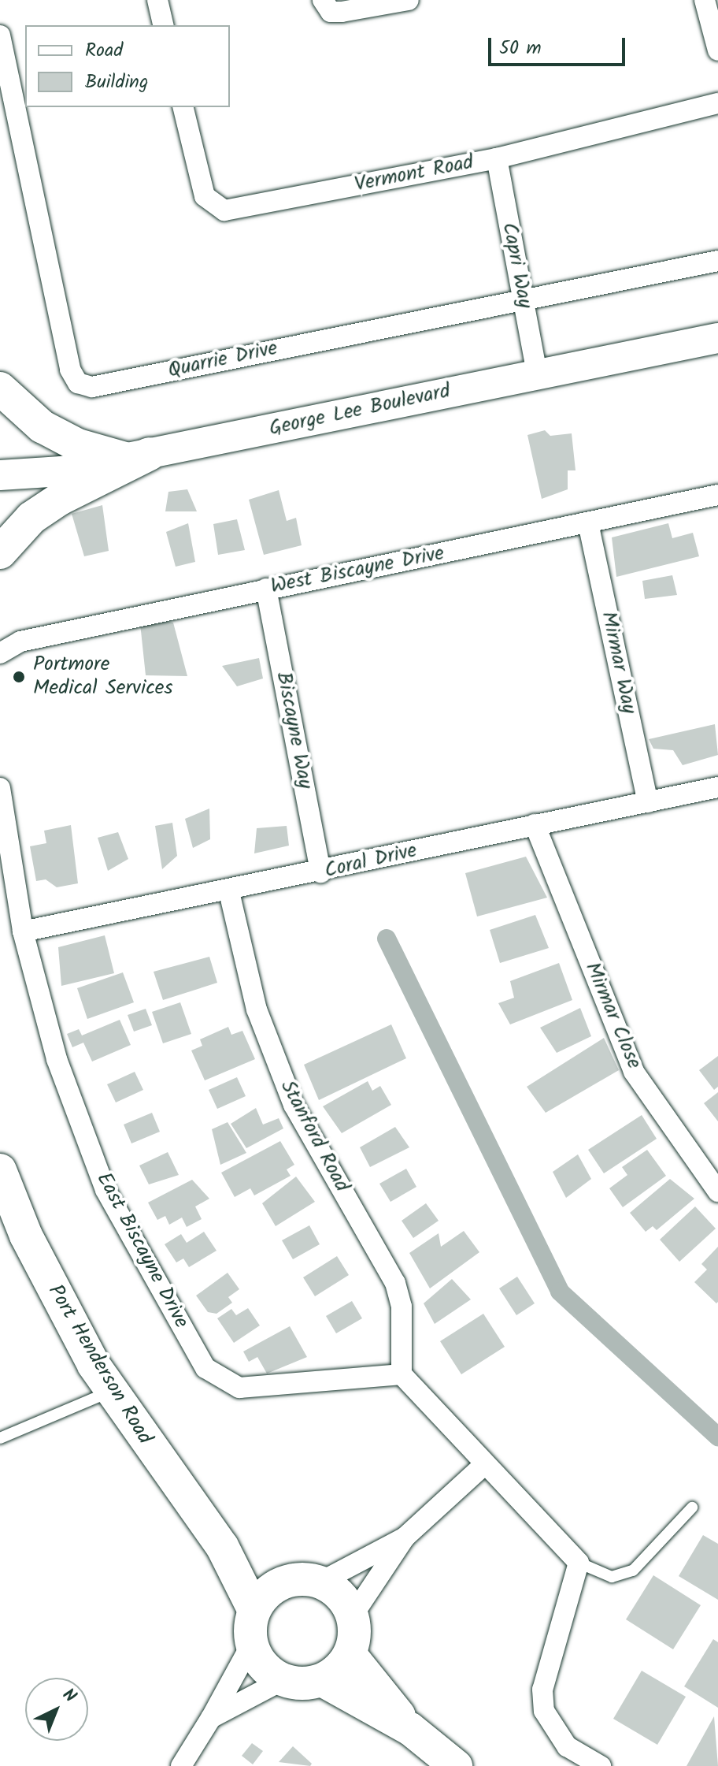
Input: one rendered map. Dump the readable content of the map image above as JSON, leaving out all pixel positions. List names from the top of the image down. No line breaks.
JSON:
{"streets":{"main road":["George Lee Boulevard","Port Henderson Road"],"street":["Vermont Road","Capri Way","Quarrie Drive","West Biscayne Drive","Mirmar Way","Biscayne Way","Coral Drive","Mirmar Close","Stanford Road","East Biscayne Drive"]},"crossings":[["Vermont Road","Capri Way"],["Capri Way","Quarrie Drive"],["Capri Way","George Lee Boulevard"],["West Biscayne Drive","Mirmar Way"],["West Biscayne Drive","Biscayne Way"],["Mirmar Way","Coral Drive"],["Biscayne Way","Coral Drive"],["Coral Drive","Mirmar Close"],["Coral Drive","Stanford Road"],["Coral Drive","East Biscayne Drive"],["Stanford Road","East Biscayne Drive"]],"places":["Portmore Medical Services"],"legend":["Road","Building"],"scale_bar":"50 m","north":"top right"}
